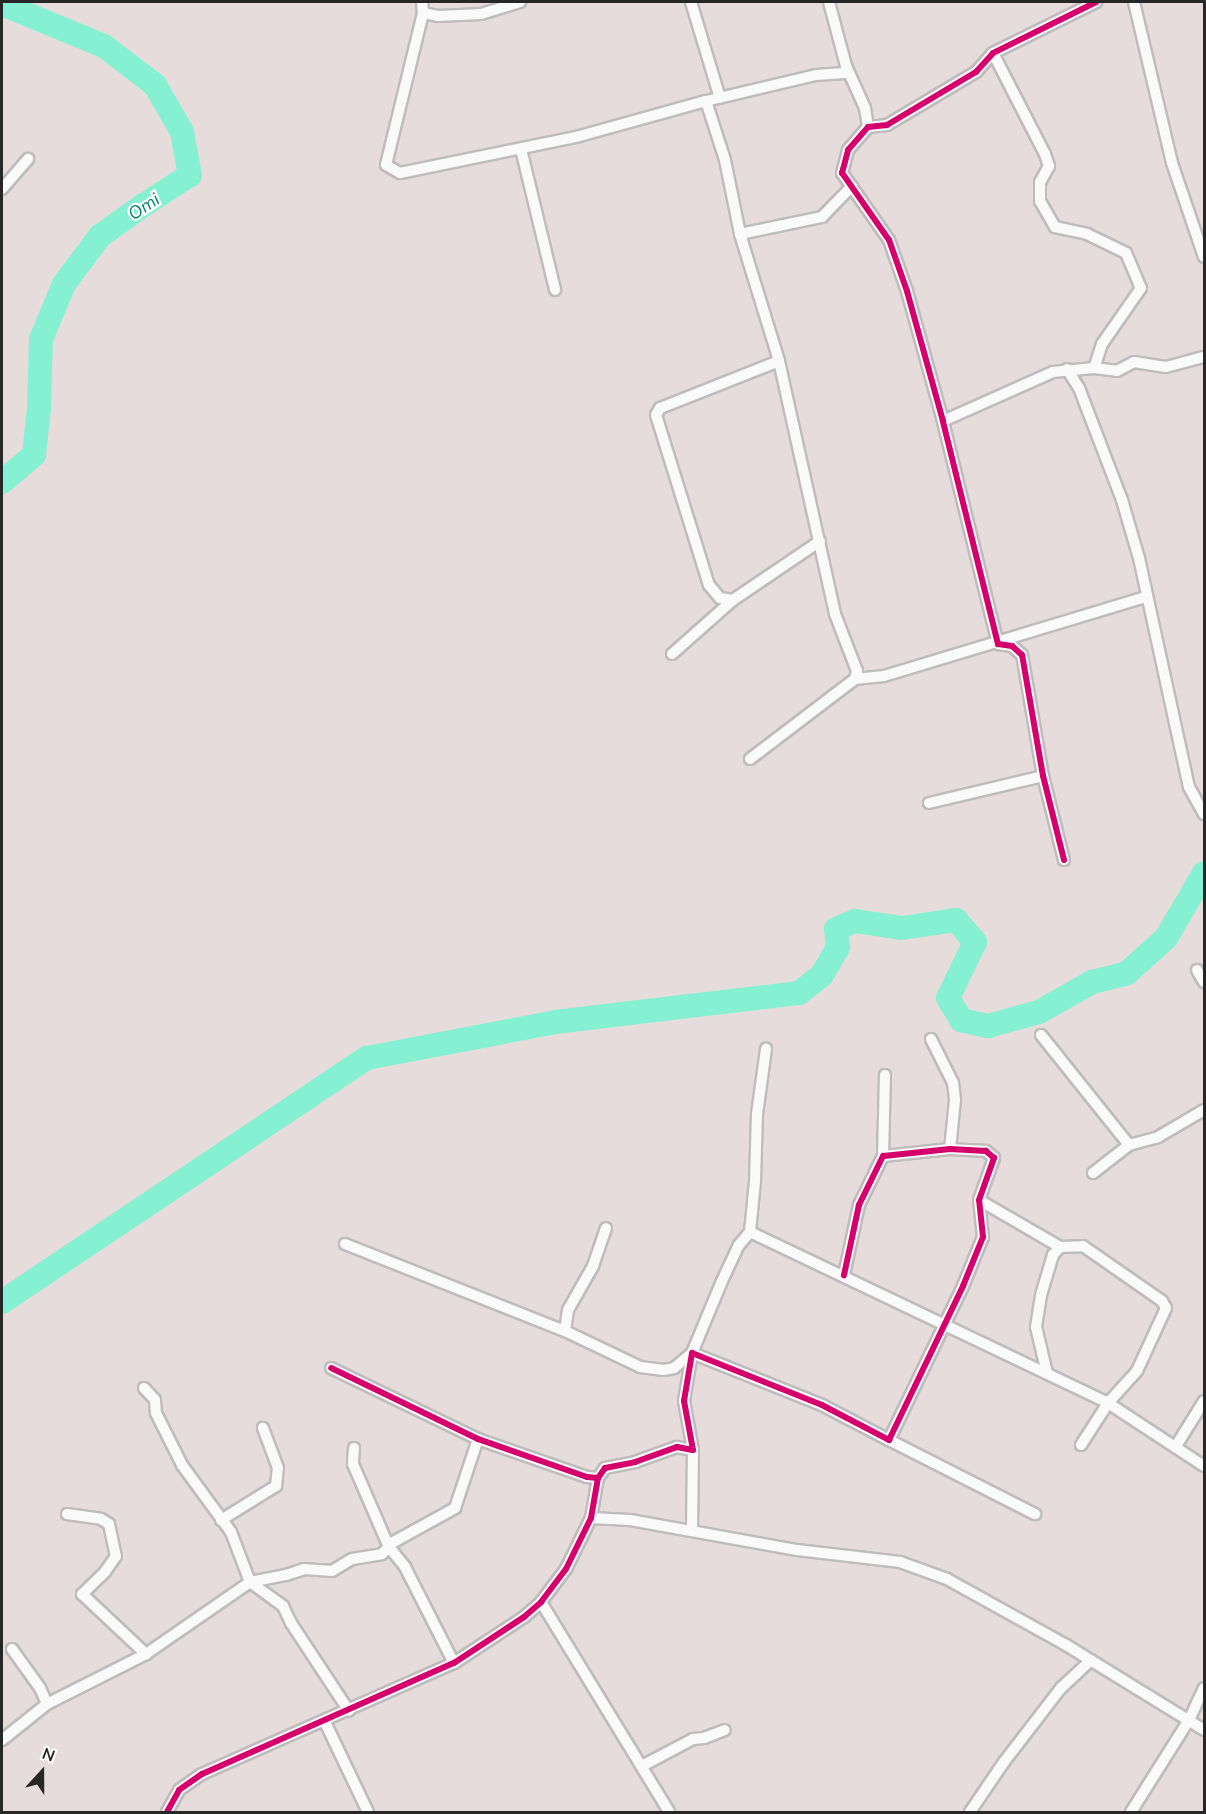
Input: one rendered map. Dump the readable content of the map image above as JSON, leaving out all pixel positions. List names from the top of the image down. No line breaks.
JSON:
{"water":["Omi"],"north":"top"}
